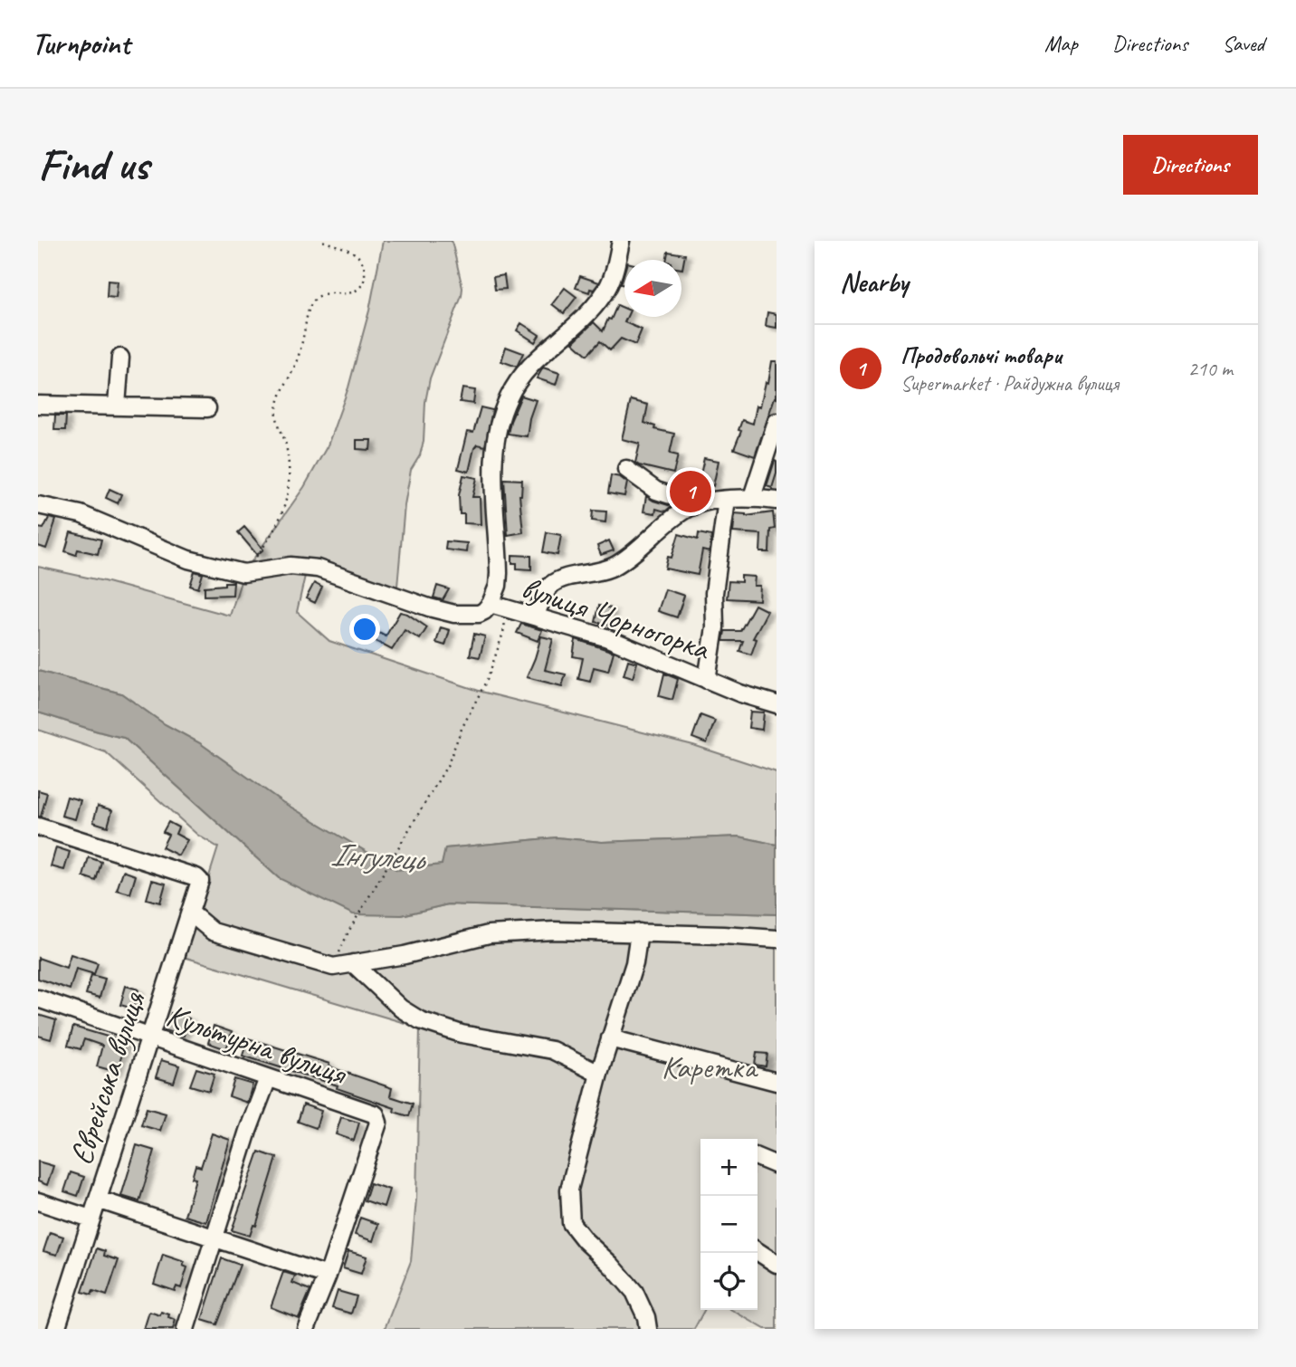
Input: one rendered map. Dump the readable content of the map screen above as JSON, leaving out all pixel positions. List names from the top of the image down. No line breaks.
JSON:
{"streets":{"street":["вулиця Чорногорка","Культурна вулиця","Єврейська вулиця"]},"crossings":[["Культурна вулиця","Єврейська вулиця"]],"water":["Інгулець"],"parks":["Каретка"],"north":"left","page":{"header":"Turnpoint","nav":["Map","Directions","Saved"],"buttons":"Directions","title":"Find us","heading":"Nearby","list":[{"mark":"1","name":"Продовольчі товари","note":"Supermarket · Райдужна вулиця","value":"210 m"}],"pins":"1","map_buttons":["+","−"]}}
